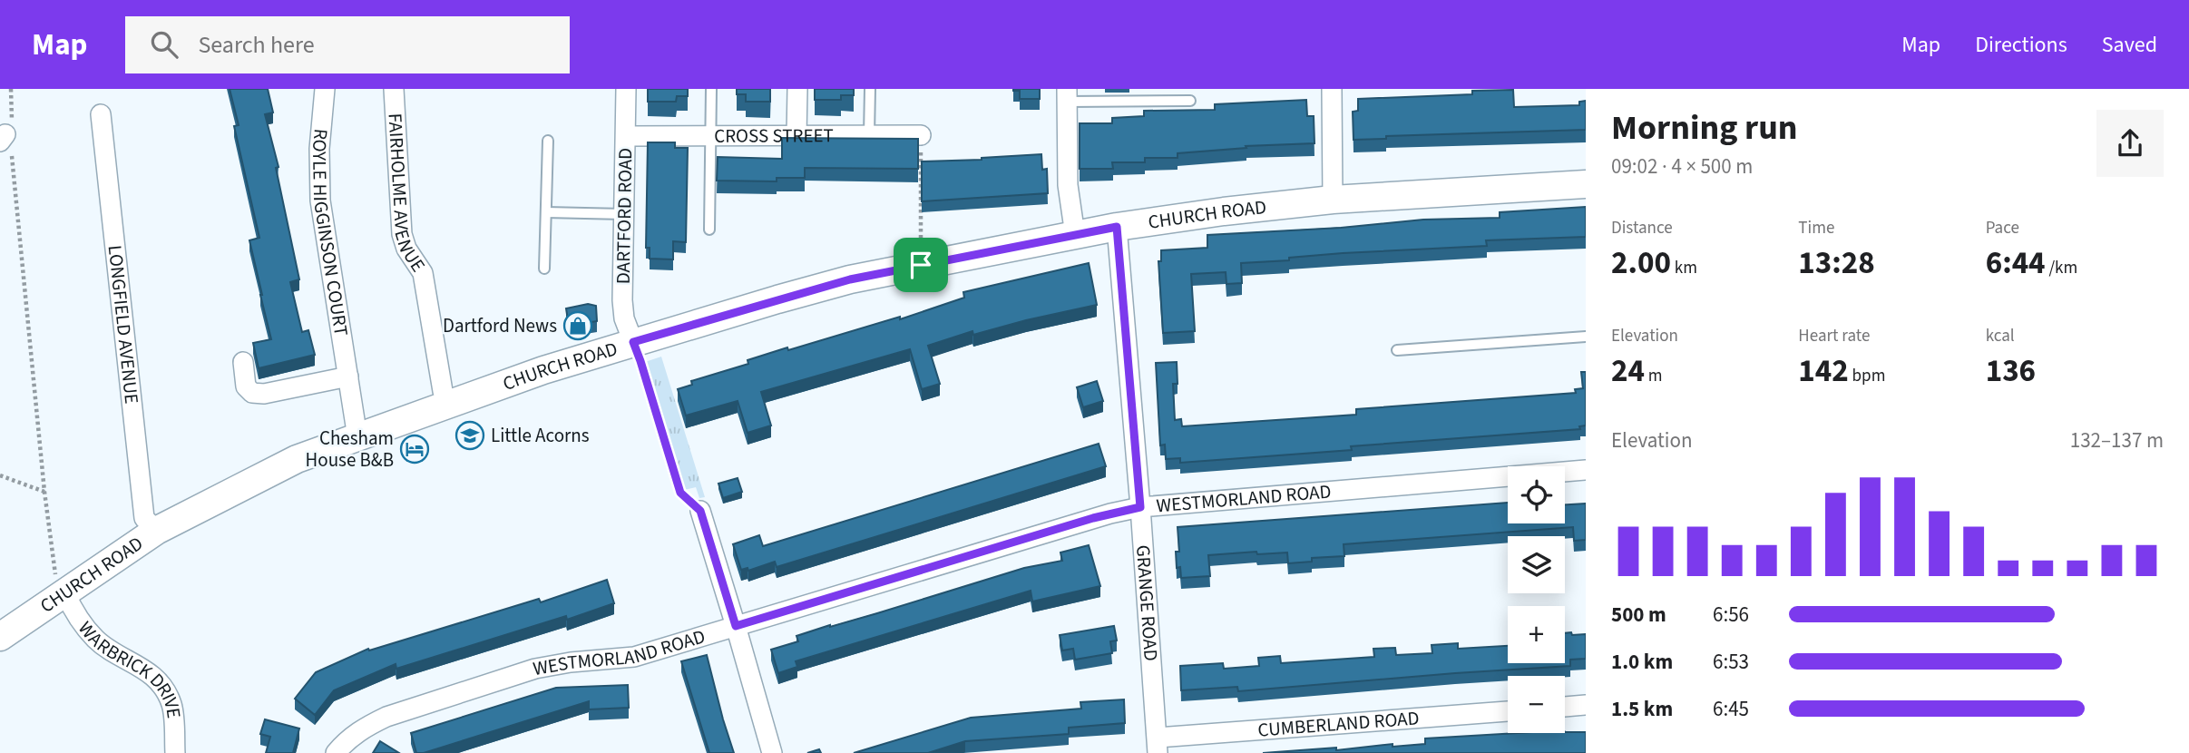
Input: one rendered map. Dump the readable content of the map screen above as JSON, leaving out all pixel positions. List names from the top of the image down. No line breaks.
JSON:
{"streets":{"main road":["CHURCH ROAD"],"street":["CROSS STREET","FAIRHOLME AVENUE","DARTFORD ROAD","ROYLE HIGGINSON COURT","LONGFIELD AVENUE","WESTMORLAND ROAD","GRANGE ROAD","WARBRICK DRIVE","CUMBERLAND ROAD"]},"crossings":[["CROSS STREET","DARTFORD ROAD"],["FAIRHOLME AVENUE","CHURCH ROAD"],["CHURCH ROAD","DARTFORD ROAD"],["CHURCH ROAD","ROYLE HIGGINSON COURT"],["CHURCH ROAD","LONGFIELD AVENUE"],["CHURCH ROAD","GRANGE ROAD"],["CHURCH ROAD","WARBRICK DRIVE"],["WESTMORLAND ROAD","GRANGE ROAD"],["GRANGE ROAD","CUMBERLAND ROAD"]],"places":{"shop":["Dartford News"],"school or university":["Little Acorns"],"hotel":["Chesham House B&B"]},"page":{"header":"Map","search":"Search here","nav":["Map","Directions","Saved"],"heading":["Morning run","09:02 · 4 × 500 m"],"stats":[["Distance","2.00 km"],["Time","13:28"],["Pace","6:44 /km"],["Elevation","24 m"],["Heart rate","142 bpm"],["kcal","136"]],"chart":["Elevation","132–137 m"],"map_buttons":["+","−"],"list":[{"name":"500 m","note":"6:56"},{"name":"1.0 km","note":"6:53"},{"name":"1.5 km","note":"6:45"}]}}
